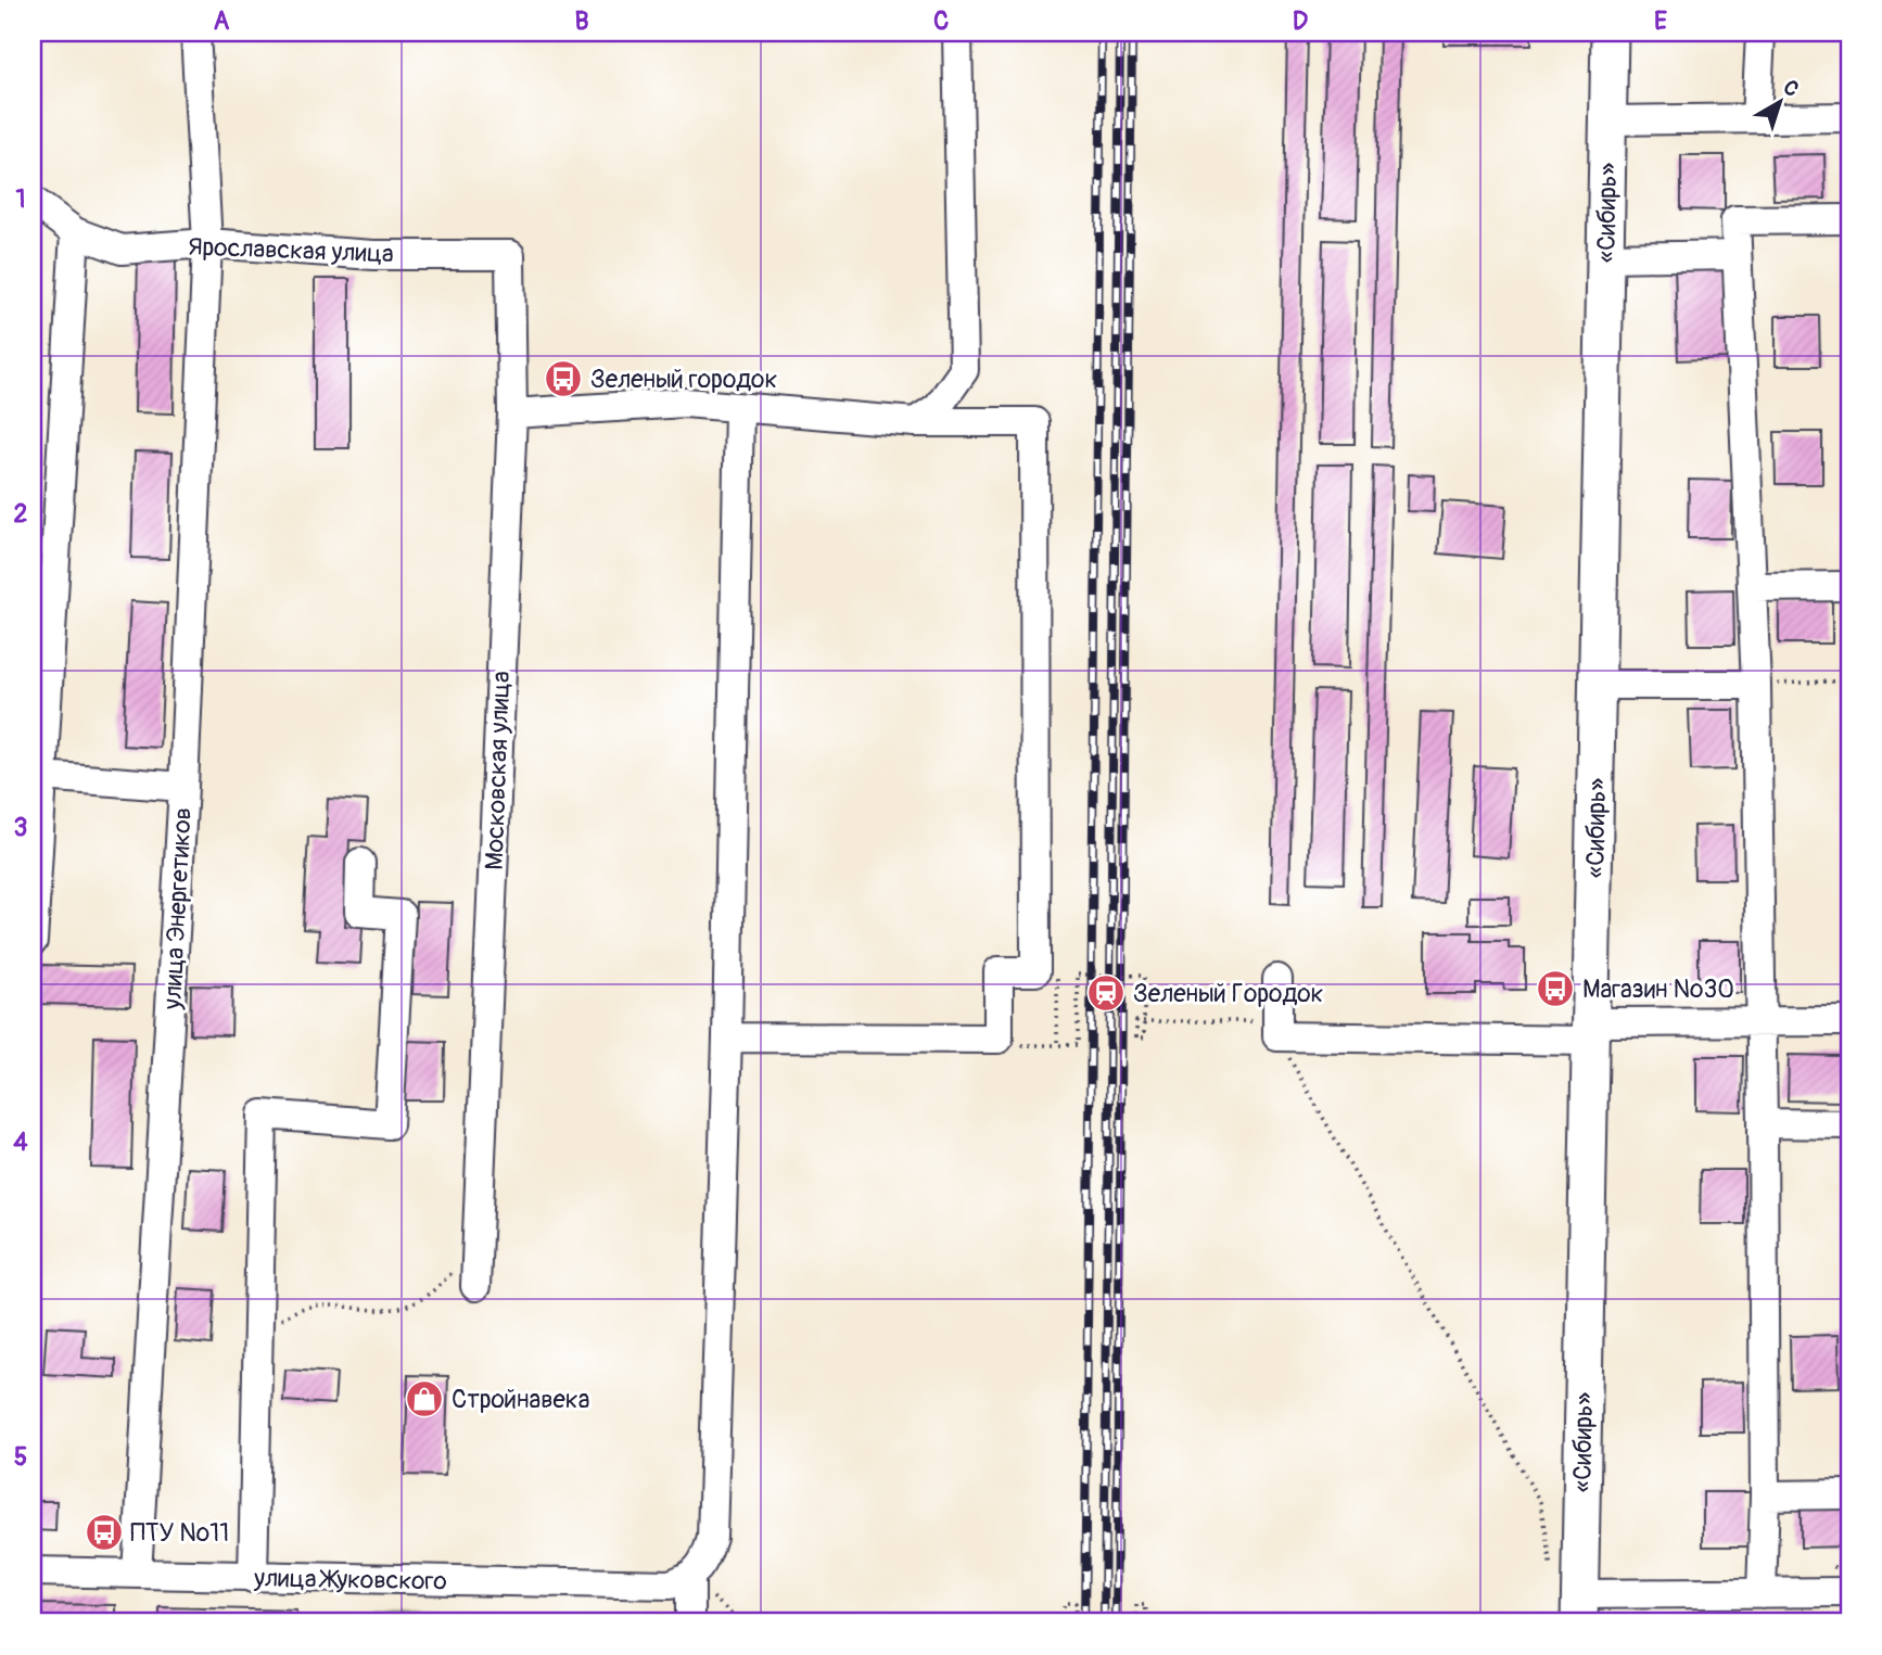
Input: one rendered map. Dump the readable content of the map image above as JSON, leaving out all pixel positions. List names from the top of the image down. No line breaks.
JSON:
{"streets":{"main road":["«Сибирь»"],"street":["Ярославская улица","Московская улица","улица Энергетиков","улица Жуковского"]},"crossings":[["Ярославская улица","Московская улица"],["Ярославская улица","улица Энергетиков"],["улица Энергетиков","улица Жуковского"]],"places":{"bus stop":["Зеленый городок","Магазин №30","ПТУ №11"],"station":["Зеленый Городок"],"shop":["Стройнавека"]},"north":"top right","grid":{"columns":["A","B","C","D","E"],"rows":["1","2","3","4","5"]}}
